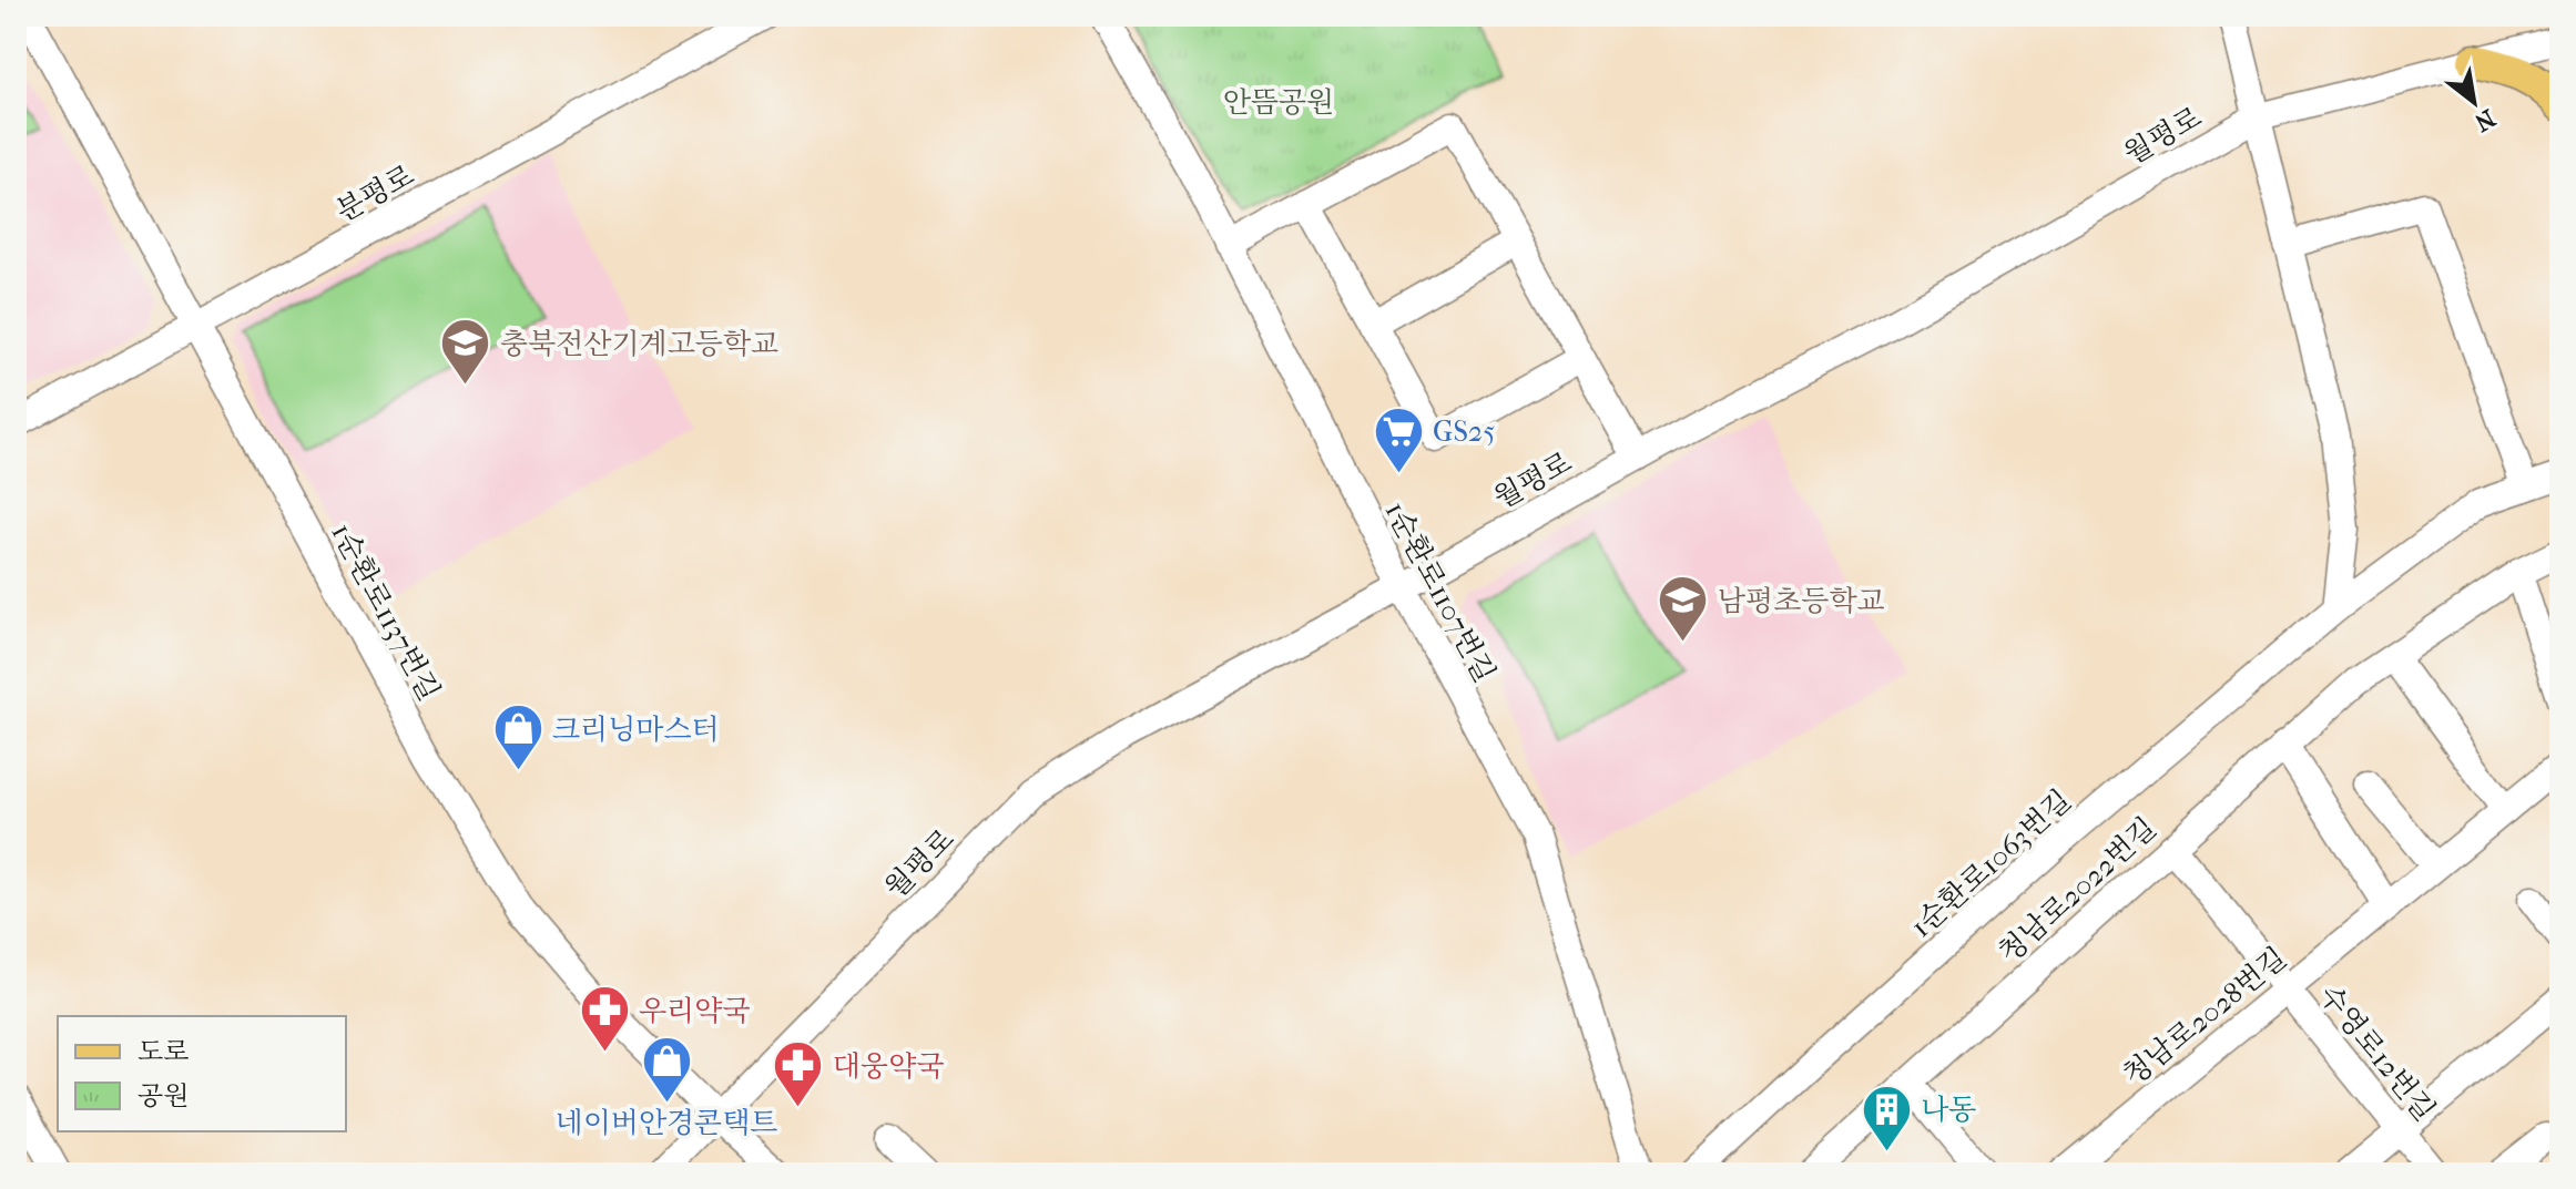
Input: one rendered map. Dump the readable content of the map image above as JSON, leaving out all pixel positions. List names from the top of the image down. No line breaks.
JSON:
{"streets":{"street":["월평로","분평로","1순환로1107번길","1순환로1137번길","1순환로1063번길","청남로2022번길","청남로2028번길","수영로12번길"]},"crossings":[["월평로","1순환로1107번길"],["월평로","1순환로1137번길"],["분평로","1순환로1137번길"],["청남로2022번길","수영로12번길"],["청남로2028번길","수영로12번길"]],"parks":["안뜸공원"],"places":{"school or university":["충북전산기계고등학교","남평초등학교"],"supermarket":["GS25"],"shop":["크리닝마스터","네이버안경콘택트"],"pharmacy":["우리약국","대웅약국"],"building":["나동"]},"legend":["도로","공원"],"north":"bottom right"}
